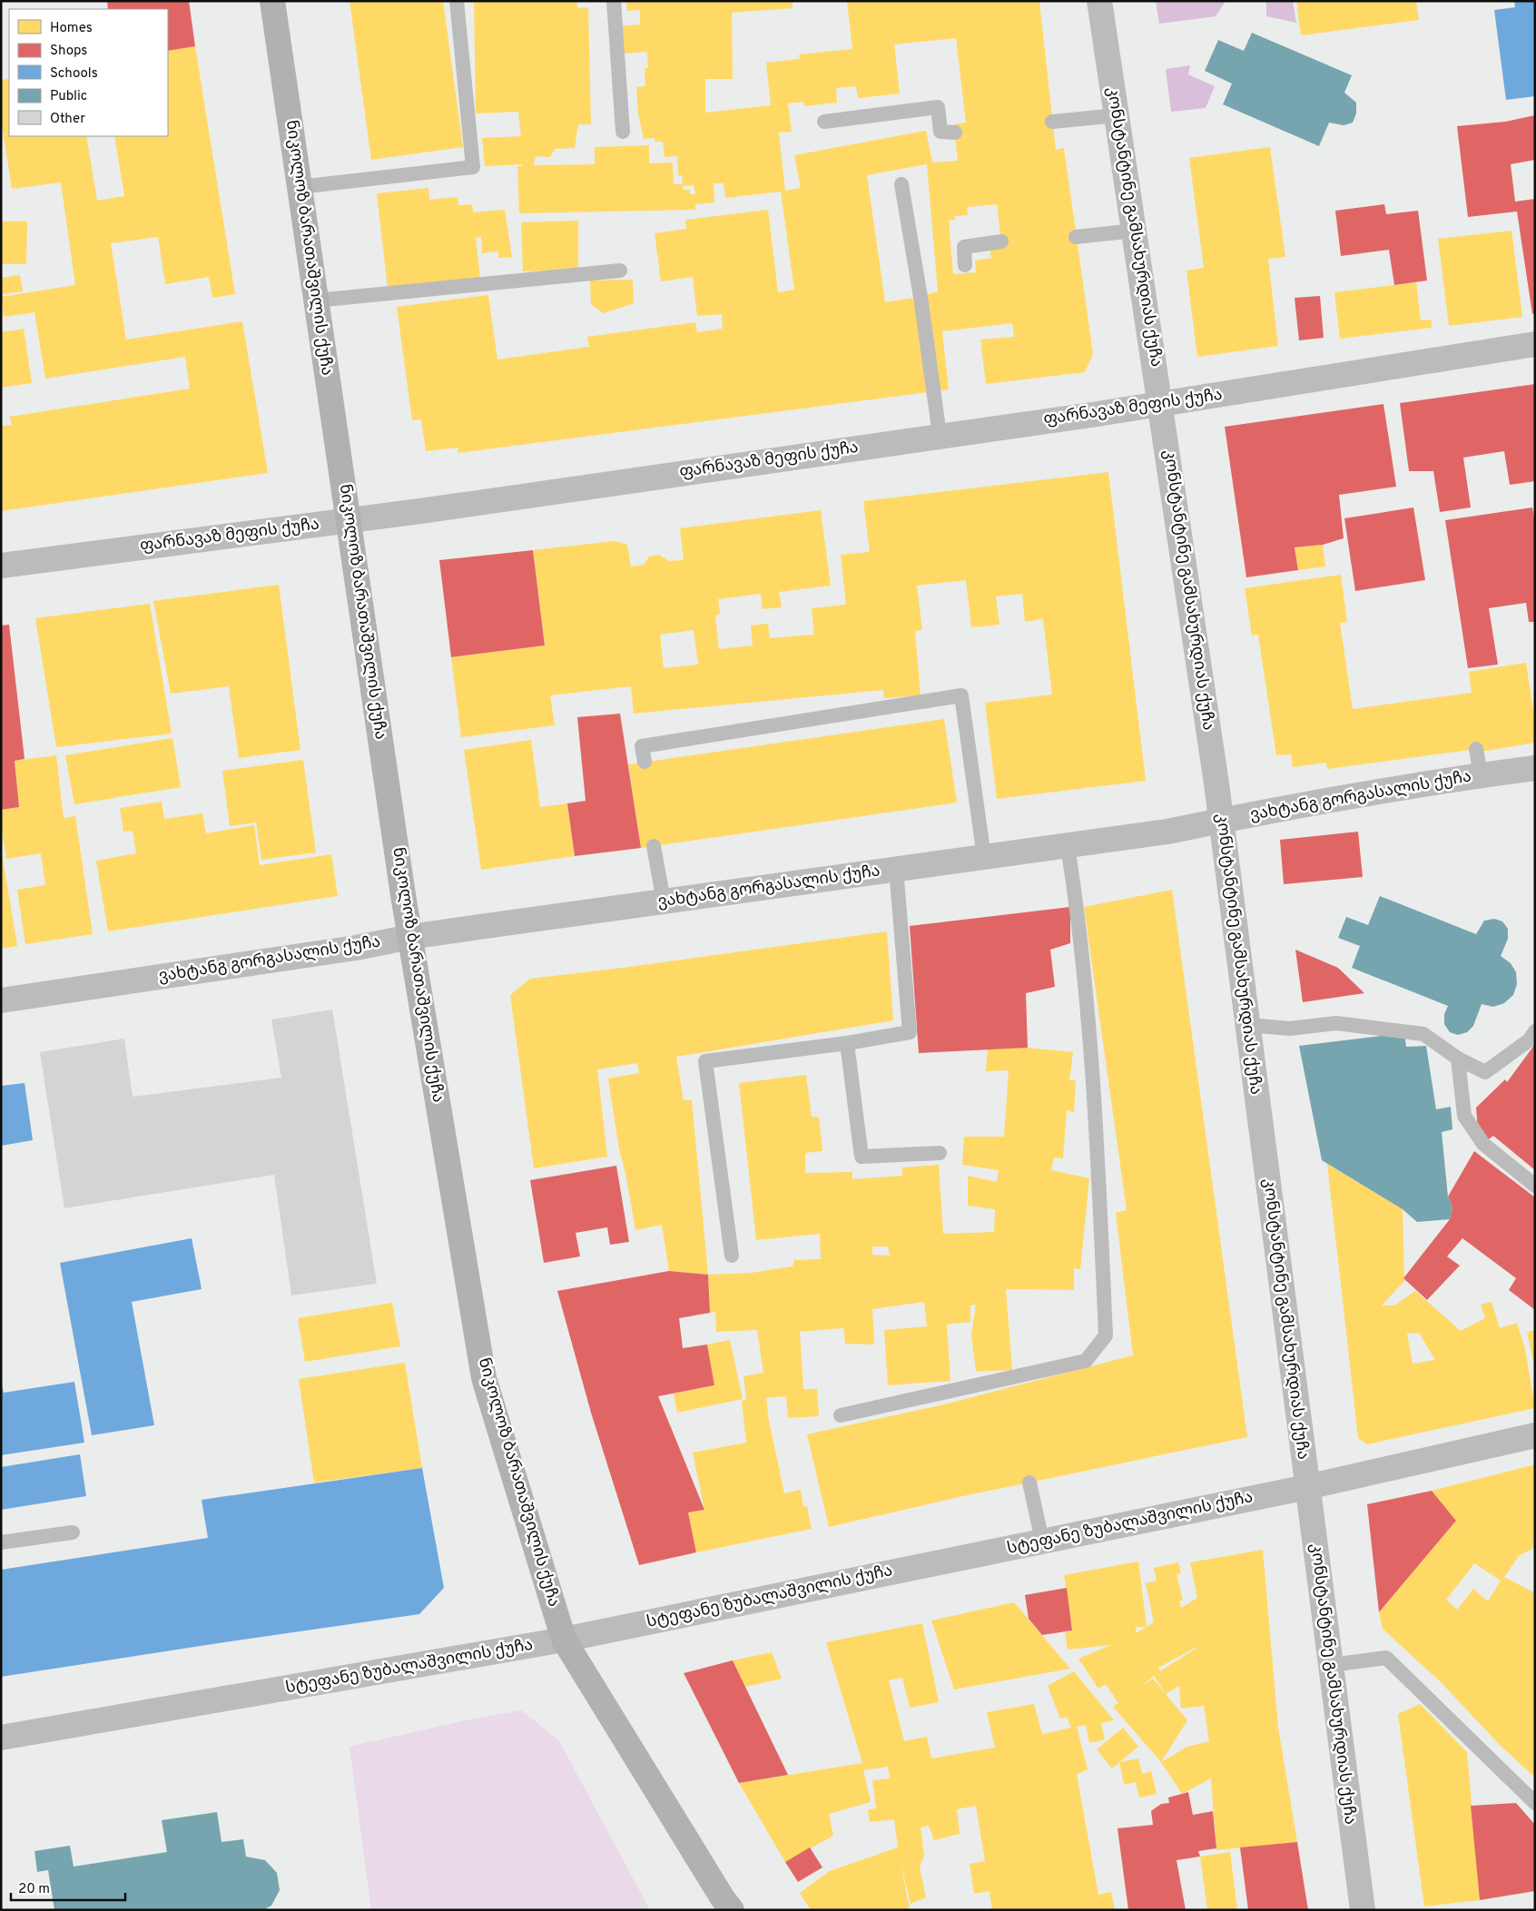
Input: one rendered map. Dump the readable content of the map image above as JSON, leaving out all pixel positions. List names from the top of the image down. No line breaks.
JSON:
{"streets":{"street":["კონსტანტინე გამსახურდიას ქუჩა","ნიკოლოზ ბარათაშვილის ქუჩა","ფარნავაზ მეფის ქუჩა","ვახტანგ გორგასალის ქუჩა","სტეფანე ზუბალაშვილის ქუჩა"]},"crossings":[["კონსტანტინე გამსახურდიას ქუჩა","ფარნავაზ მეფის ქუჩა"],["კონსტანტინე გამსახურდიას ქუჩა","ვახტანგ გორგასალის ქუჩა"],["კონსტანტინე გამსახურდიას ქუჩა","სტეფანე ზუბალაშვილის ქუჩა"],["ნიკოლოზ ბარათაშვილის ქუჩა","ფარნავაზ მეფის ქუჩა"],["ნიკოლოზ ბარათაშვილის ქუჩა","ვახტანგ გორგასალის ქუჩა"],["ნიკოლოზ ბარათაშვილის ქუჩა","სტეფანე ზუბალაშვილის ქუჩა"]],"legend":["Homes","Shops","Schools","Public","Other"],"scale_bar":"20 m"}
